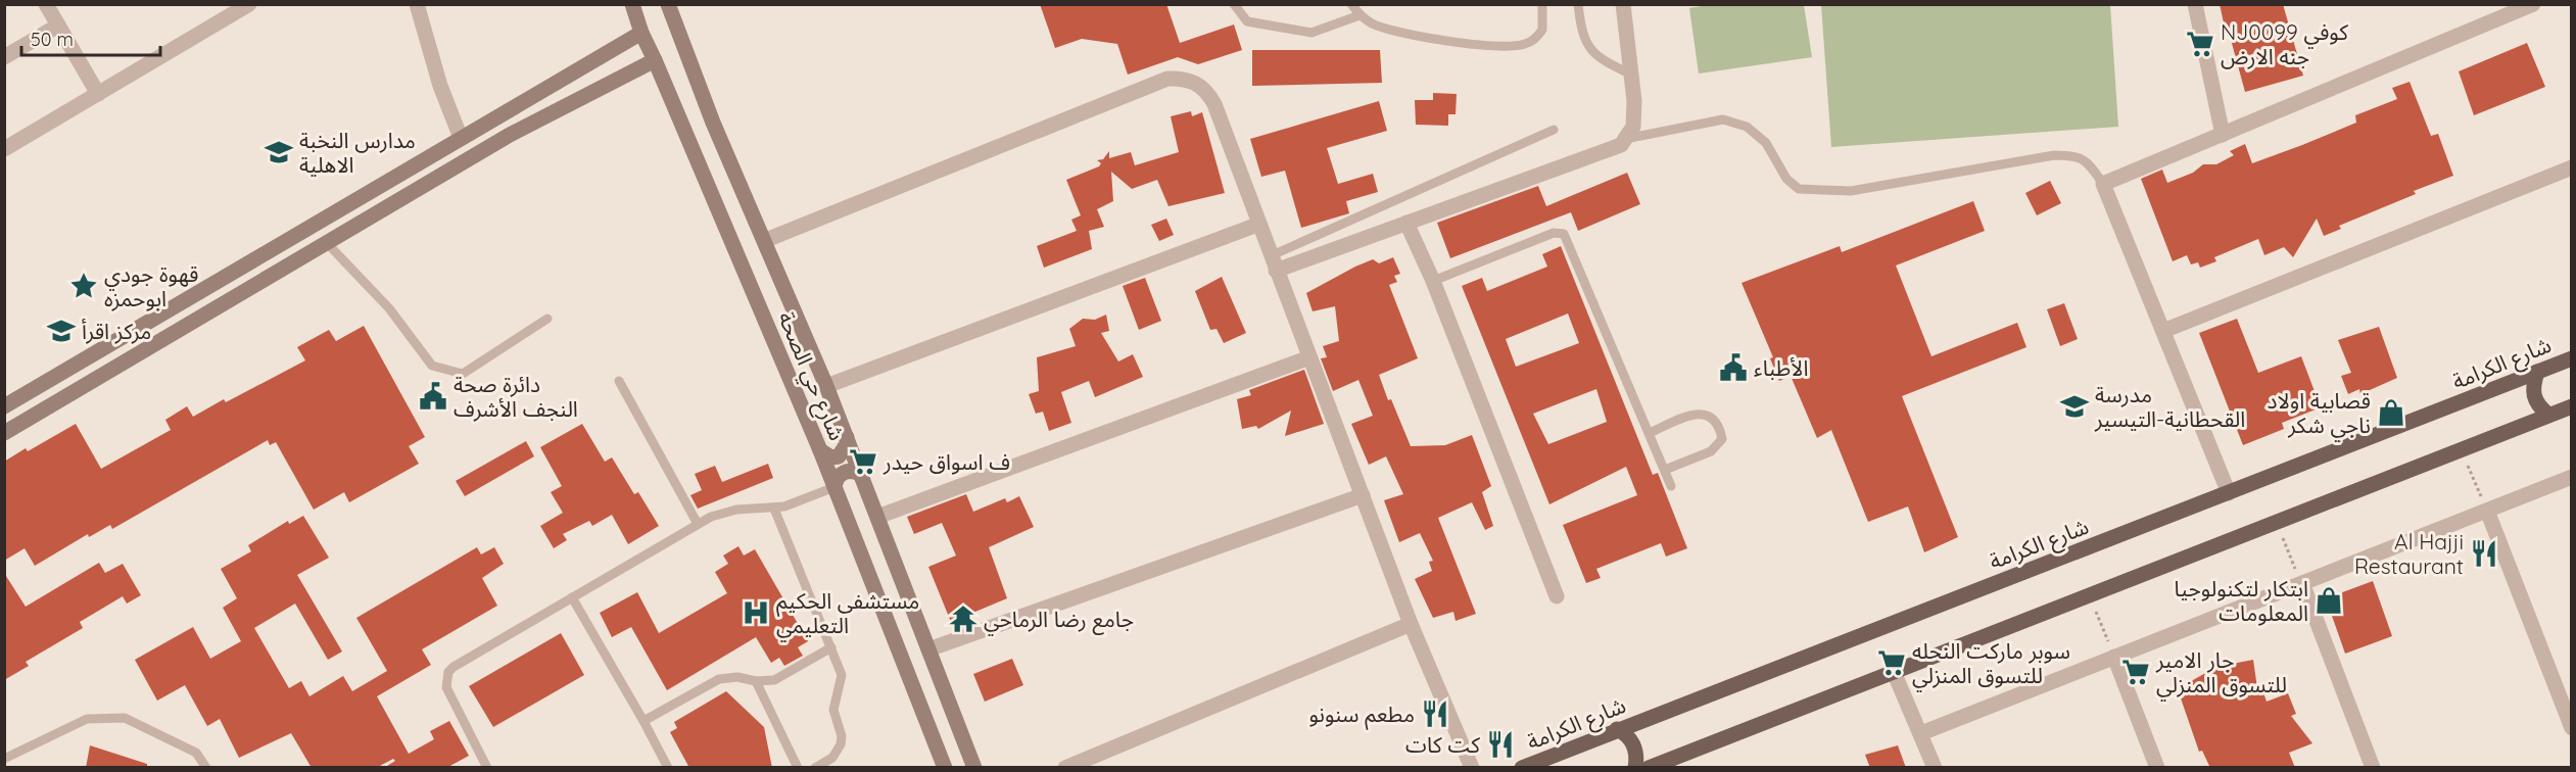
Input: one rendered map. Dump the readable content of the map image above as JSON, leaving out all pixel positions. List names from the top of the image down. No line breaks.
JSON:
{"streets":{"main road":["شارع الكرامة","شارع حي الصحة"]},"places":{"supermarket":["NJ0099 كوفي جنه الارض","ف اسواق حيدر","سوبر ماركت النحله للتسوق المنزلي","جار الامير للتسوق المنزلي"],"school or university":["مدارس النخبة الاهلية","مركز اقرأ","مدرسة القحطانية-التيسير"],"place":["قهوة جودي ابوحمزه"],"public building":["الأطباء","دائرة صحة النجف الأشرف"],"shop":["قصابية اولاد ناجي شكر","ابتكار لتكنولوجيا المعلومات"],"restaurant":["Al Hajji Restaurant","مطعم سنونو","كت كات"],"hospital":["مستشفى الحكيم التعليمي"],"temple":["جامع رضا الرماحي"]},"scale_bar":"50 m"}
